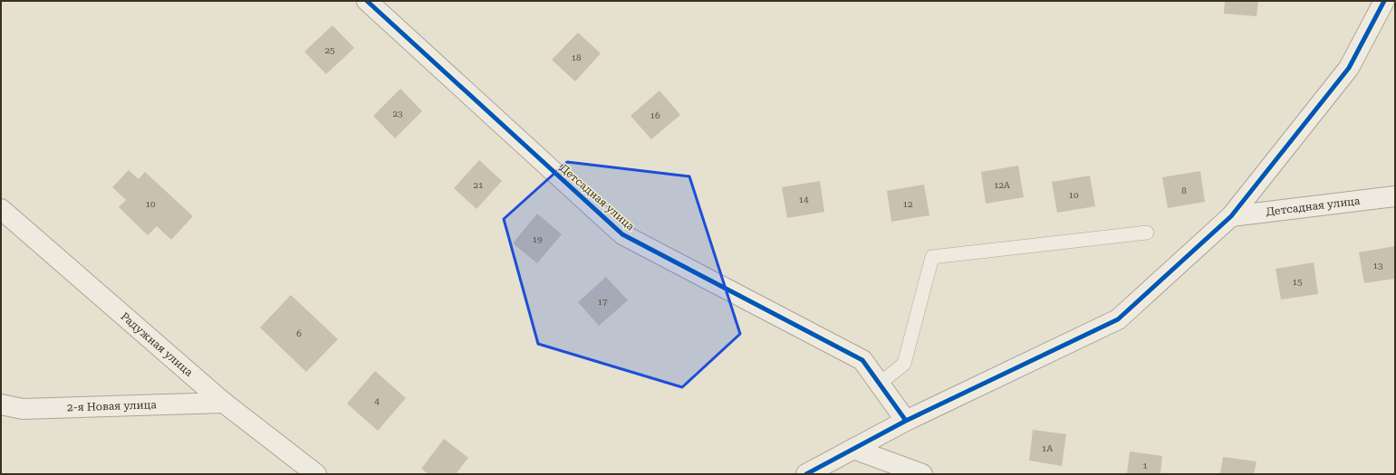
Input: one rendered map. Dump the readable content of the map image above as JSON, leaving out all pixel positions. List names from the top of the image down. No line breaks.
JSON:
{"streets":{"street":["Детсадная улица","Радужная улица","2-я Новая улица"]},"crossings":[["Радужная улица","2-я Новая улица"]],"house_numbers":["25","18","23","16","21","12А","8","10","14","10","12","19","13","15","17","6","4","1А","1"]}
